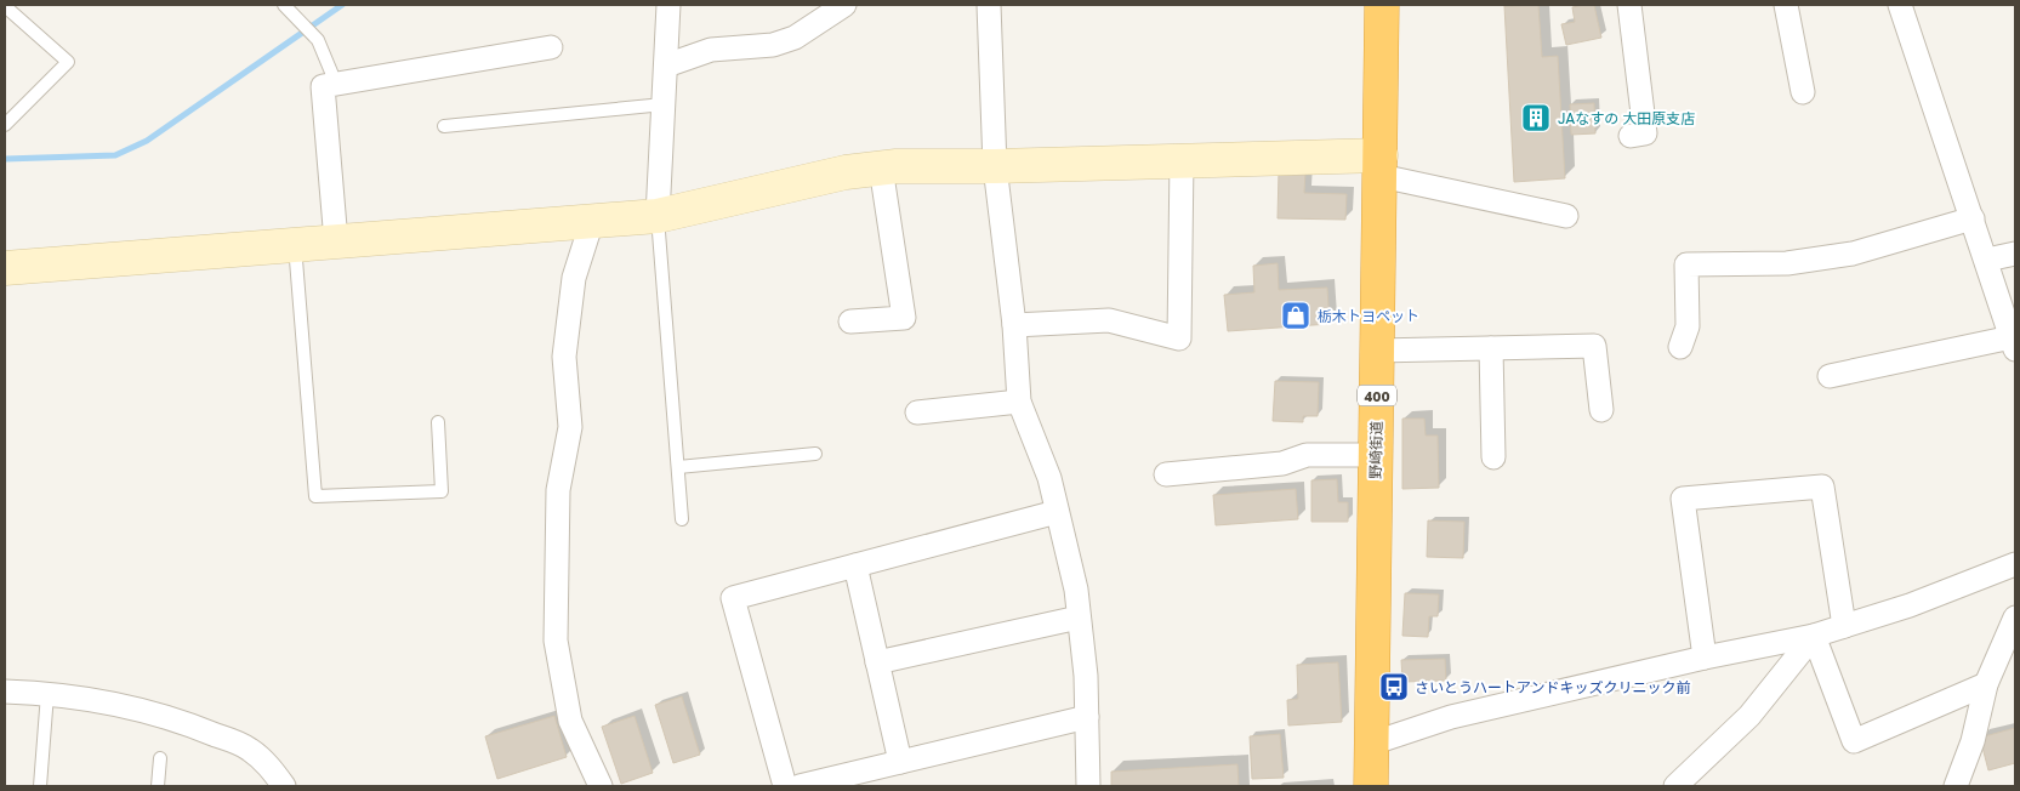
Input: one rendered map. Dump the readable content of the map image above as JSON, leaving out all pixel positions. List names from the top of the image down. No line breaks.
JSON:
{"streets":{"highway":["400","野崎街道"]},"places":{"building":["JAなすの 大田原支店"],"shop":["栃木トヨペット"],"bus stop":["さいとうハートアンドキッズクリニック前"]}}
